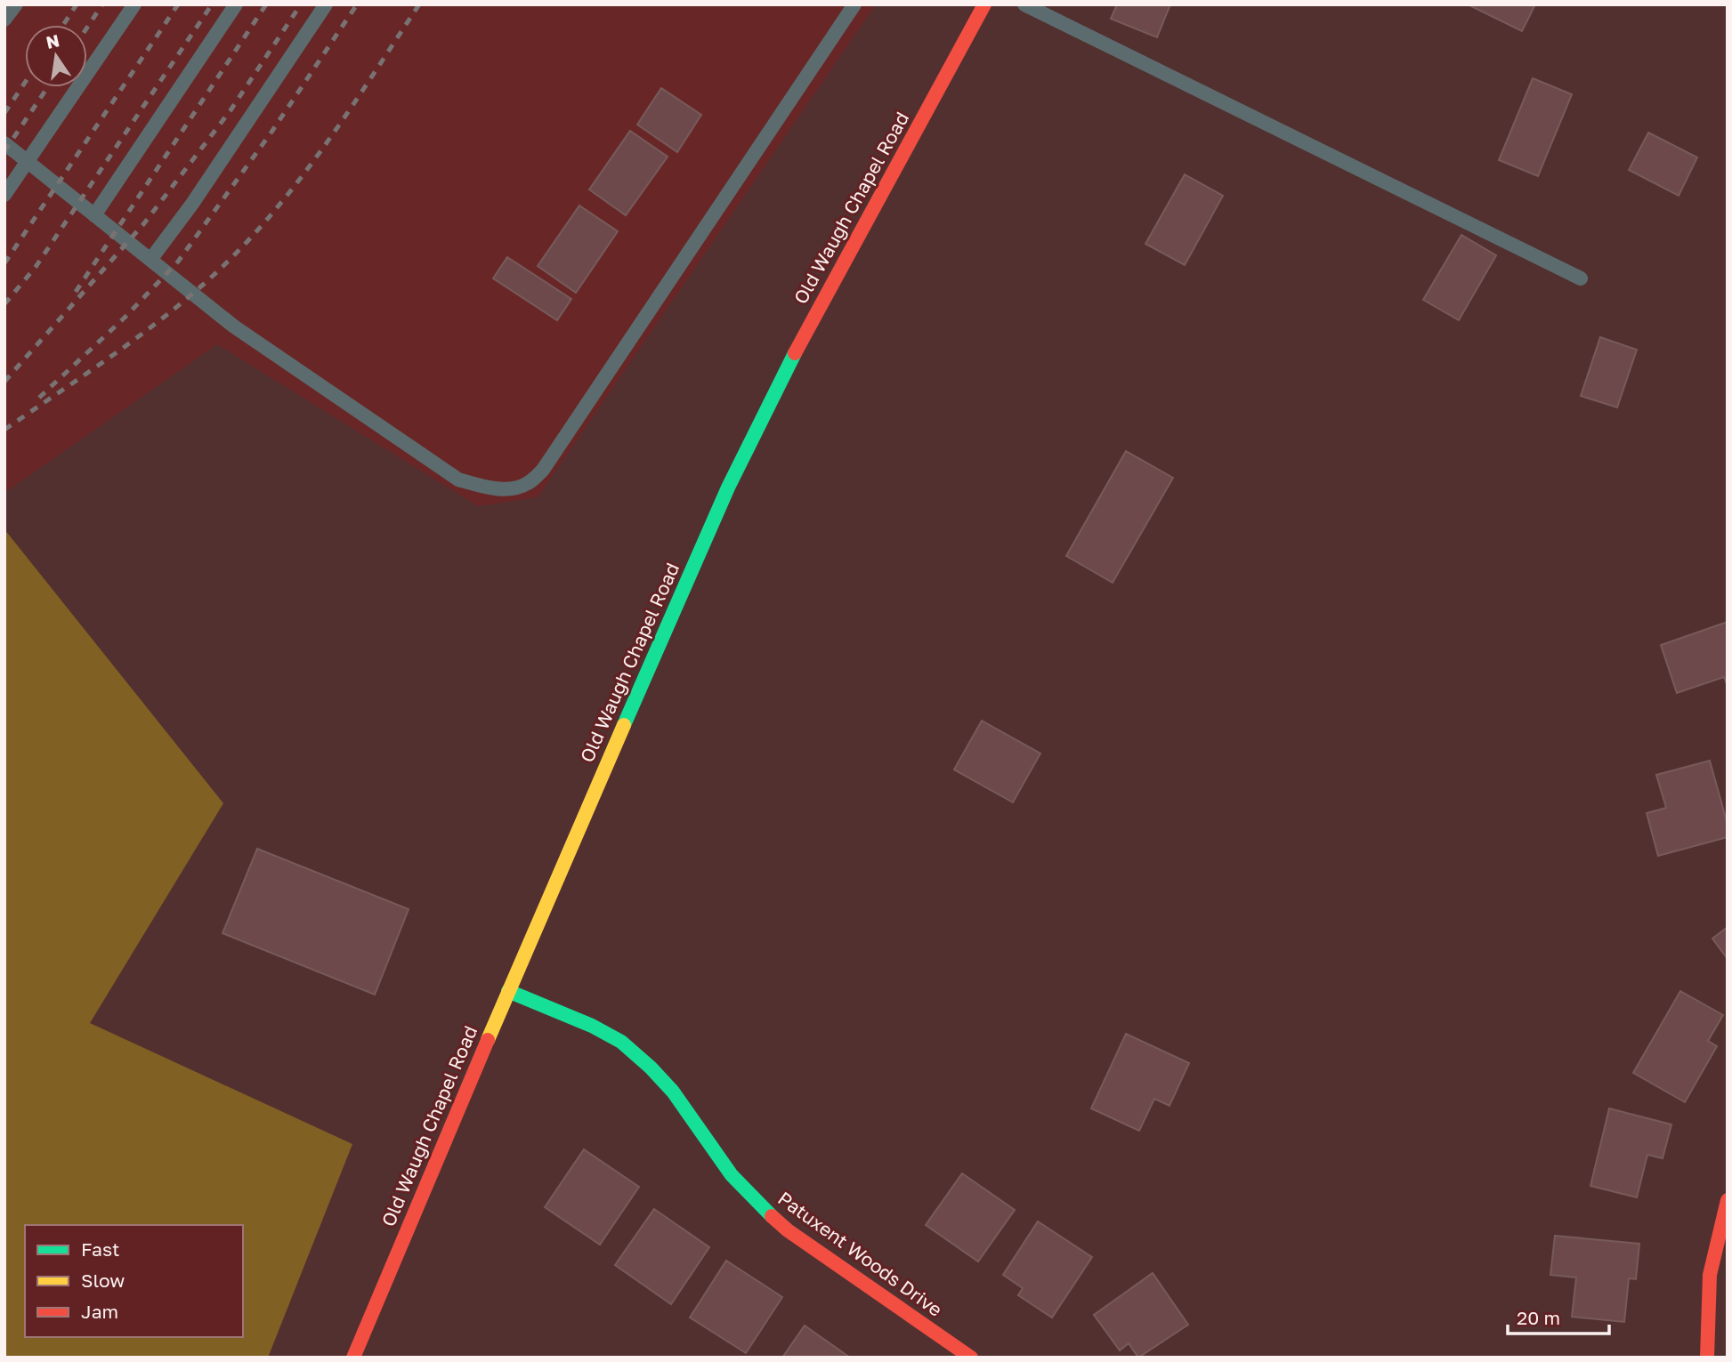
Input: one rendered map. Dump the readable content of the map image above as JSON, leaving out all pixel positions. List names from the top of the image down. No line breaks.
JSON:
{"streets":{"street":["Old Waugh Chapel Road","Patuxent Woods Drive"]},"crossings":[["Old Waugh Chapel Road","Patuxent Woods Drive"]],"legend":["Fast","Slow","Jam"],"scale_bar":"20 m","north":"top"}
